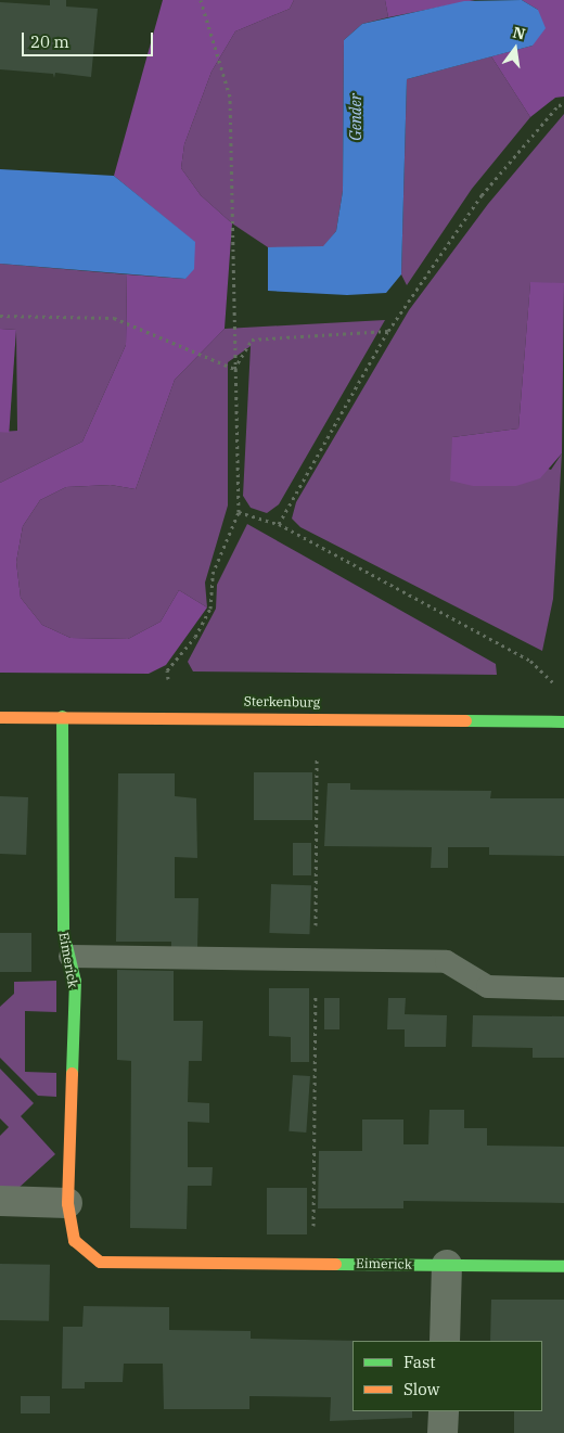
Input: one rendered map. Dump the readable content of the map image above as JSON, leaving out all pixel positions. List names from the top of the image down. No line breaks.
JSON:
{"streets":{"street":["Sterkenburg","Eimerick"]},"crossings":[["Sterkenburg","Eimerick"]],"water":["Gender"],"legend":["Fast","Slow"],"scale_bar":"20 m","north":"top"}
